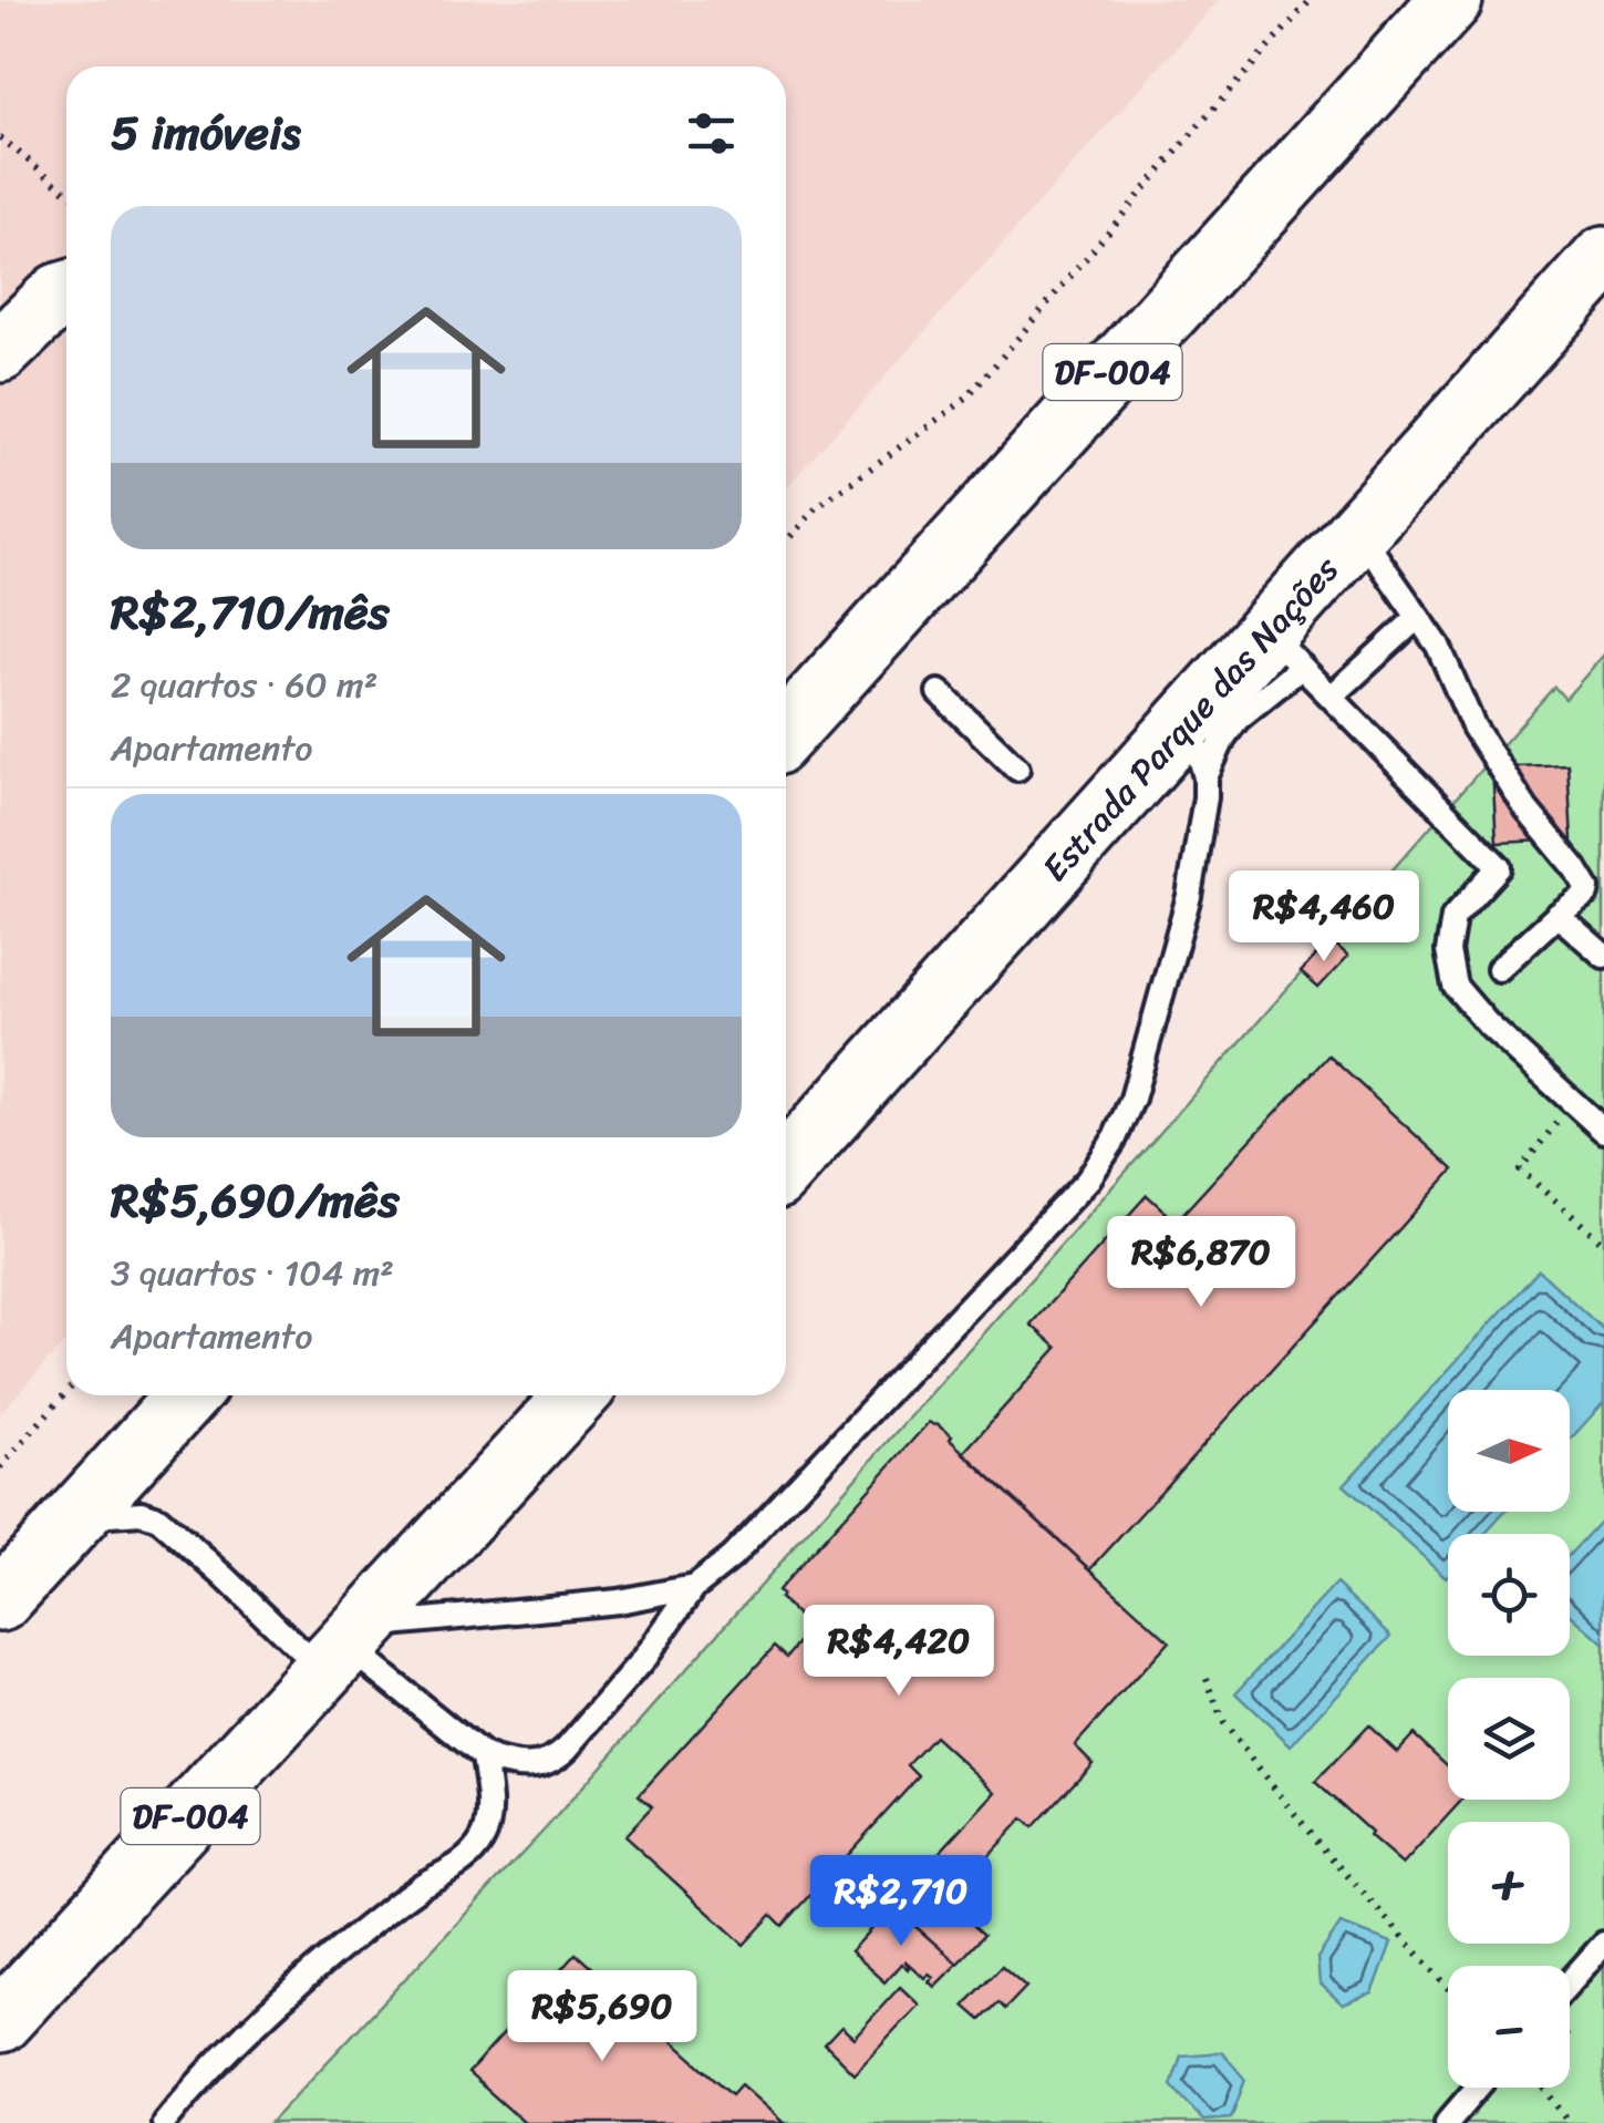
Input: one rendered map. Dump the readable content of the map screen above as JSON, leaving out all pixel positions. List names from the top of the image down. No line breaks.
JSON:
{"streets":{"main road":["DF-004","Estrada Parque das Nações"]},"north":"right","page":{"heading":"5 imóveis","list":[{"name":"R$2,710/mês","note":"2 quartos · 60 m² · Apartamento"},{"name":"R$5,690/mês","note":"3 quartos · 104 m² · Apartamento"}],"price":["R$4,460","R$6,870","R$4,420","R$2,710","R$5,690"],"map_buttons":["+","−"]}}
